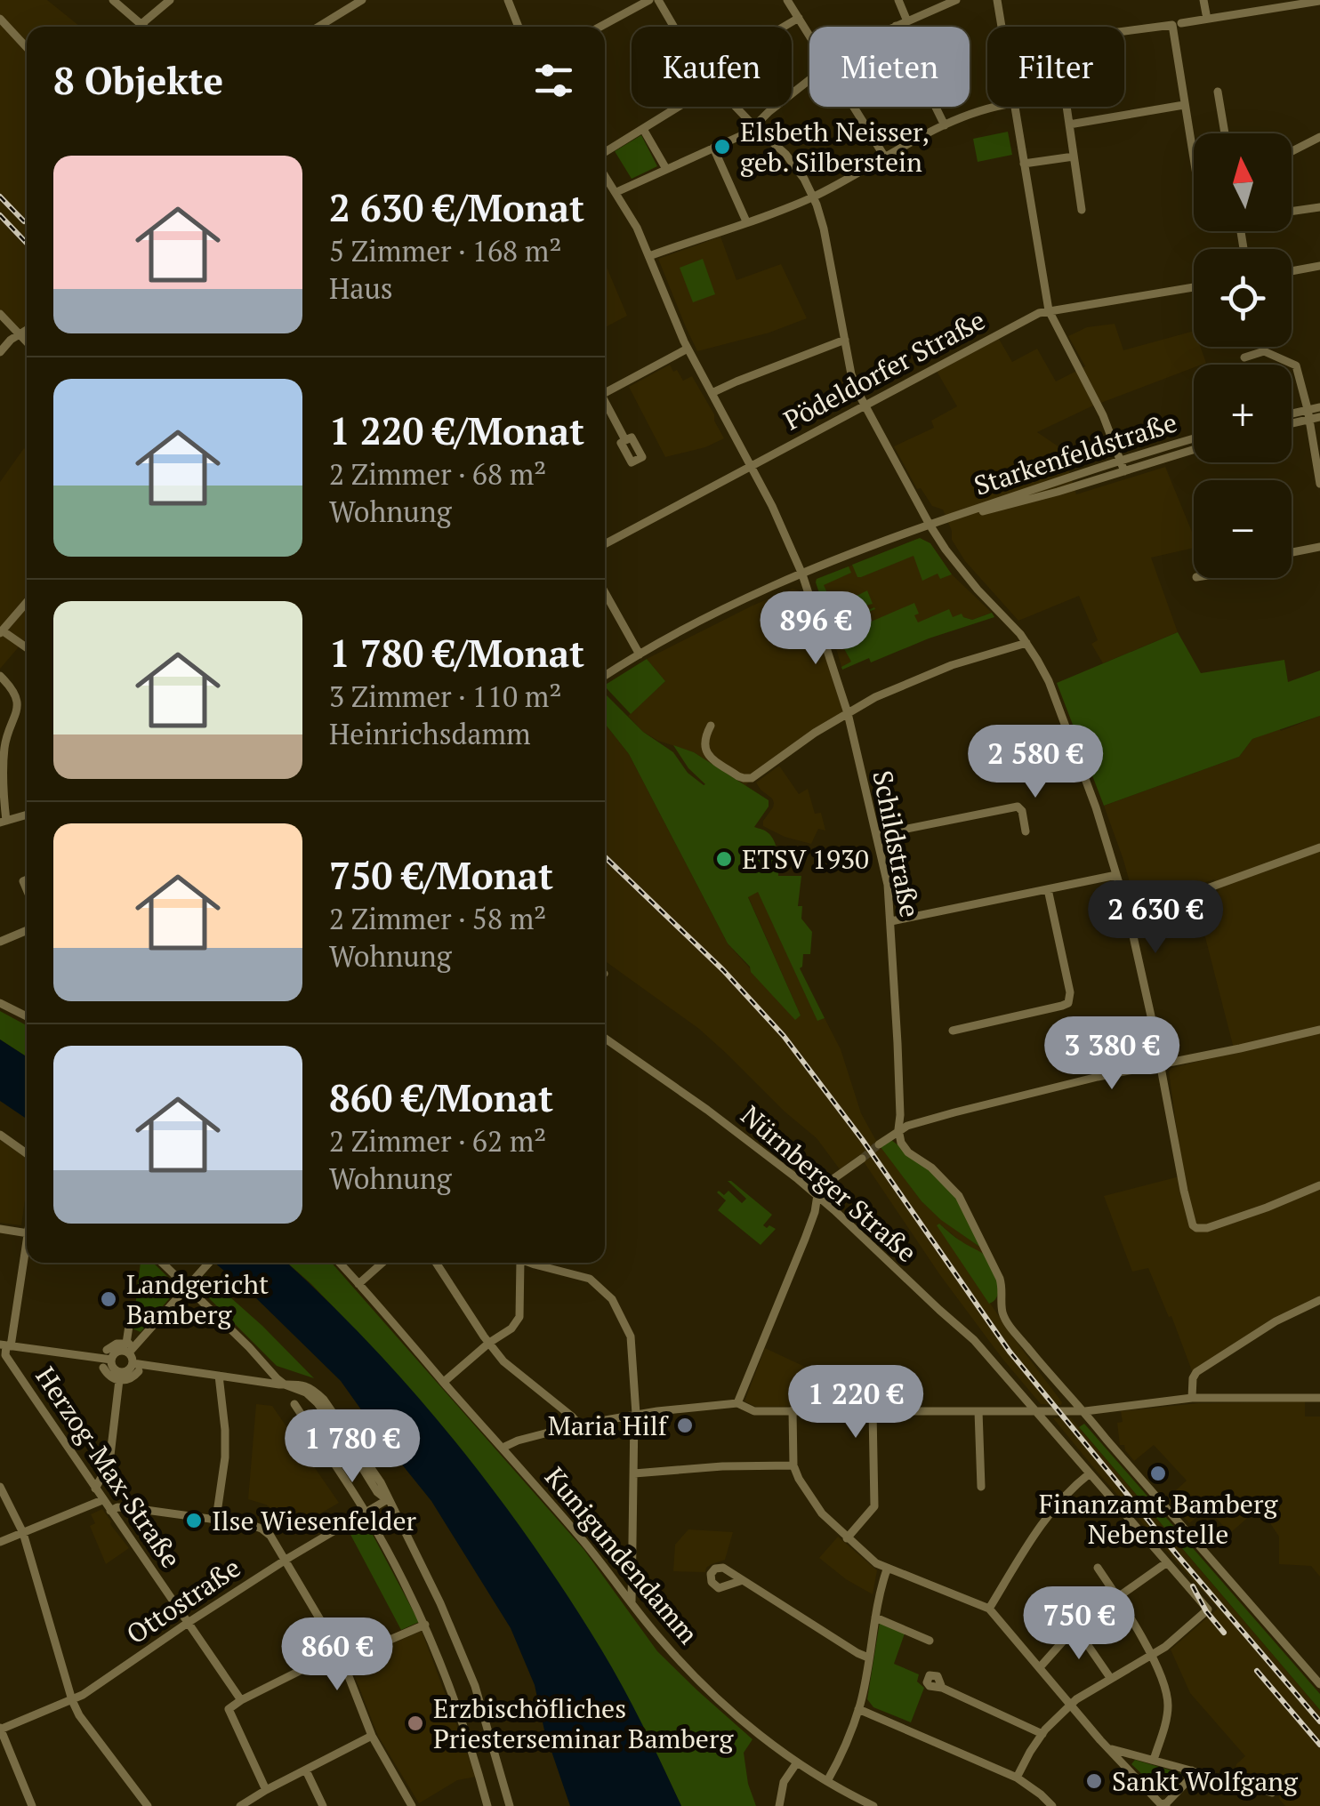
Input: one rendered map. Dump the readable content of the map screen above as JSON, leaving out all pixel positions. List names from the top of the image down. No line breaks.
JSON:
{"streets":{"street":["Pödeldorfer Straße","Starkenfeldstraße","Schildstraße","Nürnberger Straße","Herzog-Max-Straße","Kunigundendamm","Ottostraße"]},"crossings":[["Pödeldorfer Straße","Schildstraße"],["Starkenfeldstraße","Schildstraße"],["Herzog-Max-Straße","Ottostraße"]],"places":["Elsbeth Neisser, geb. Silberstein","ETSV 1930","Landgericht Bamberg","Maria Hilf","Finanzamt Bamberg Nebenstelle","Ilse Wiesenfelder","Erzbischöfliches Priesterseminar Bamberg","Sankt Wolfgang"],"north":"top","page":{"chip":["Kaufen","Mieten","Filter"],"heading":"8 Objekte","map_buttons":["+","−"],"list":[{"name":"2 630 €/Monat","note":"5 Zimmer · 168 m² · Haus"},{"name":"1 220 €/Monat","note":"2 Zimmer · 68 m² · Wohnung"},{"name":"1 780 €/Monat","note":"3 Zimmer · 110 m² · Heinrichsdamm"},{"name":"750 €/Monat","note":"2 Zimmer · 58 m² · Wohnung"},{"name":"860 €/Monat","note":"2 Zimmer · 62 m² · Wohnung"}],"price":["896 €","2 580 €","2 630 €","3 380 €","1 220 €","1 780 €","750 €","860 €"]}}
